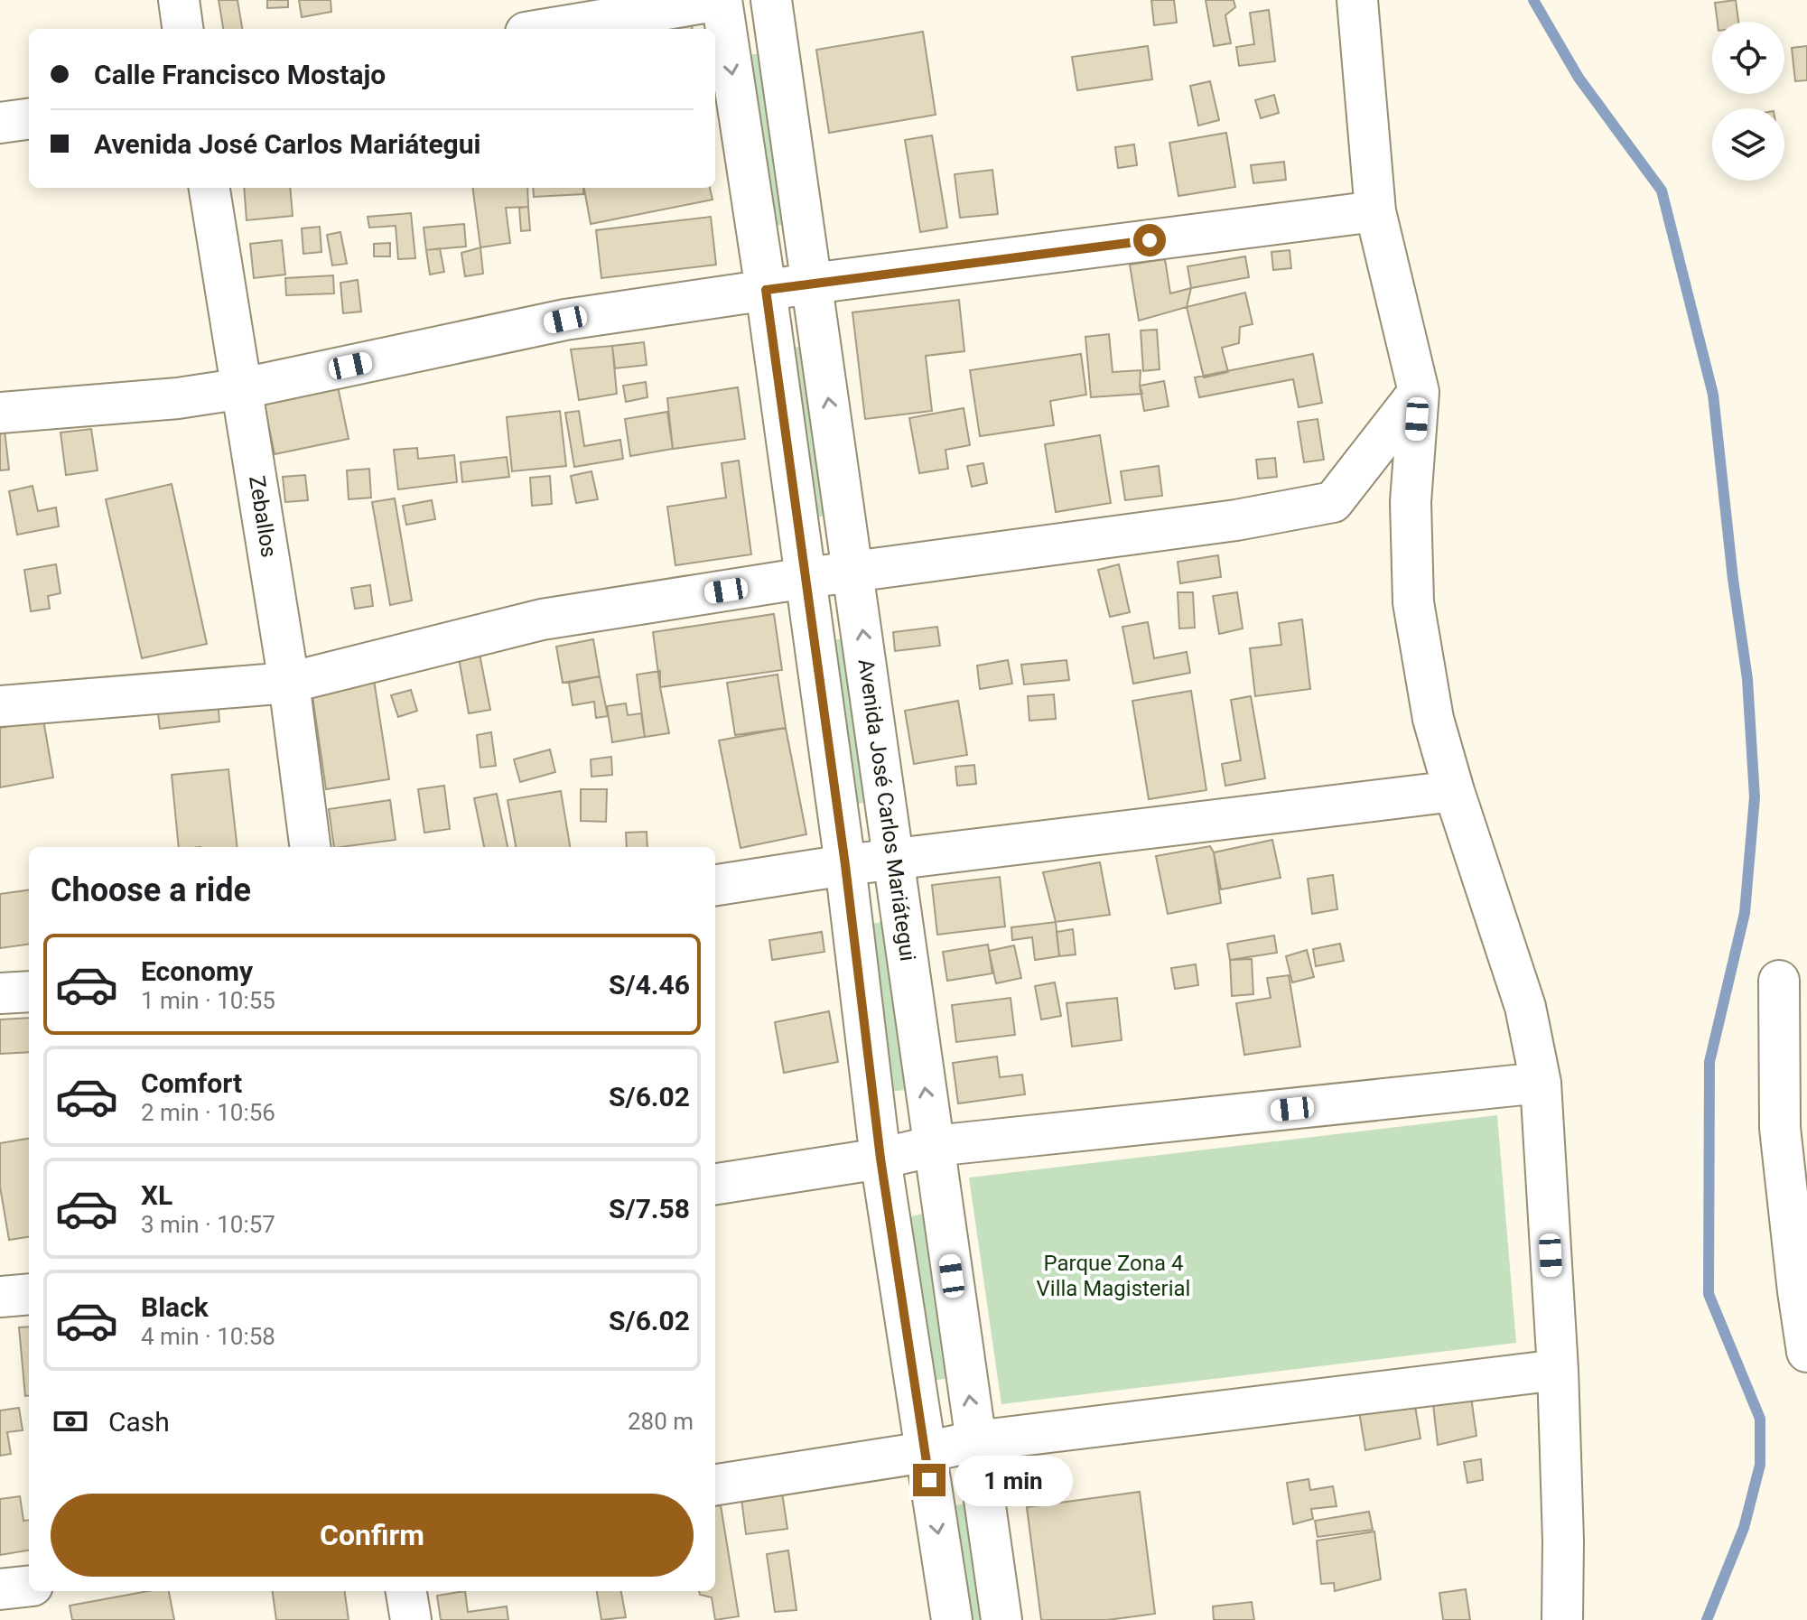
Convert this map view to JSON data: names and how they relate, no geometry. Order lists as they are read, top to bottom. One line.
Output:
{"streets":{"street":["Zeballos","Avenida José Carlos Mariátegui"]},"parks":["Parque Zona 4 Villa Magisterial"],"page":{"banner":["Calle Francisco Mostajo","Avenida José Carlos Mariátegui"],"heading":"Choose a ride","list":[{"name":"Economy","note":"1 min · 10:55","value":"S/4.46"},{"name":"Comfort","note":"2 min · 10:56","value":"S/6.02"},{"name":"XL","note":"3 min · 10:57","value":"S/7.58"},{"name":"Black","note":"4 min · 10:58","value":"S/6.02"}],"pay":["Cash","280 m"],"bubble":"1 min","buttons":"Confirm"}}
